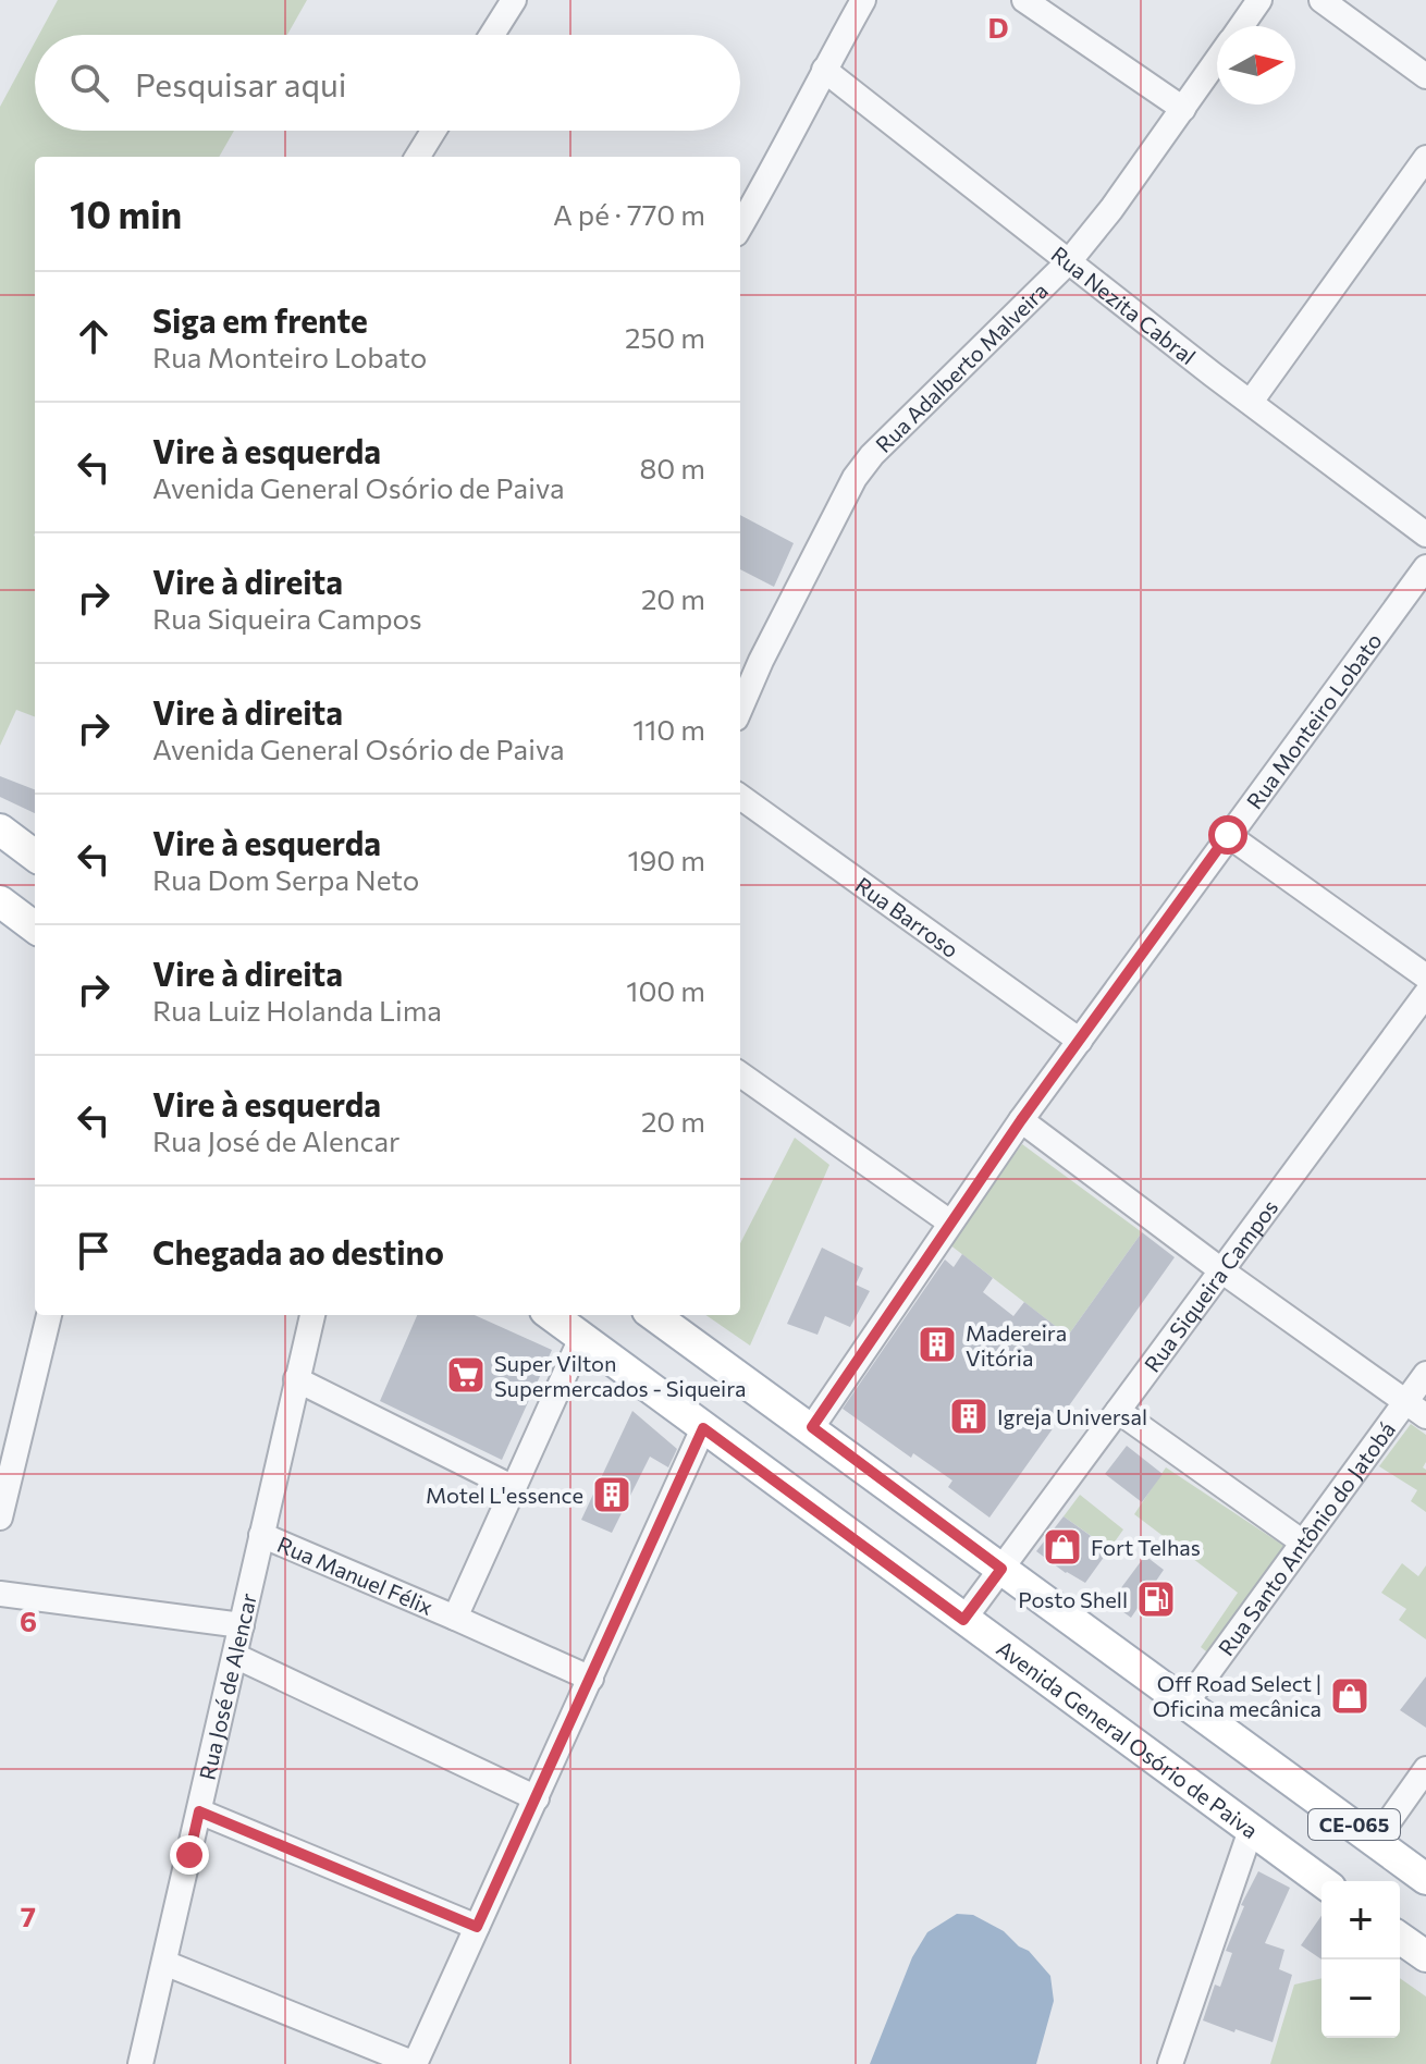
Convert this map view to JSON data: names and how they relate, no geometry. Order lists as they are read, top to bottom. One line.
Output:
{"streets":{"main road":["Avenida General Osório de Paiva","CE-065"],"street":["Rua Nezita Cabral","Rua Adalberto Malveira","Rua Monteiro Lobato","Rua Barroso","Rua Siqueira Campos","Rua Santo Antônio do Jatobá","Rua Manuel Félix","Rua José de Alencar"]},"crossings":[["Rua Nezita Cabral","Rua Adalberto Malveira"],["Rua Monteiro Lobato","Rua Barroso"],["Rua Monteiro Lobato","CE-065"],["Rua Siqueira Campos","Avenida General Osório de Paiva"],["Rua Siqueira Campos","CE-065"],["Rua Santo Antônio do Jatobá","CE-065"],["Rua Manuel Félix","Rua José de Alencar"],["Rua Manuel Félix","Avenida General Osório de Paiva"]],"places":{"building":["Madereira Vitória","Igreja Universal","Motel L'essence"],"supermarket":["Super Vilton Supermercados - Siqueira"],"shop":["Fort Telhas","Off Road Select | Oficina mecânica"],"fuel station":["Posto Shell"]},"north":"right","page":{"search":"Pesquisar aqui","heading":["10 min","A pé · 770 m"],"list":[["Siga em frente","Rua Monteiro Lobato","250 m"],["Vire à esquerda","Avenida General Osório de Paiva","80 m"],["Vire à direita","Rua Siqueira Campos","20 m"],["Vire à direita","Avenida General Osório de Paiva","110 m"],["Vire à esquerda","Rua Dom Serpa Neto","190 m"],["Vire à direita","Rua Luiz Holanda Lima","100 m"],["Vire à esquerda","Rua José de Alencar","20 m"],"Chegada ao destino"],"map_buttons":["+","−"]},"grid":{"columns":["D"],"rows":["6","7"]}}
